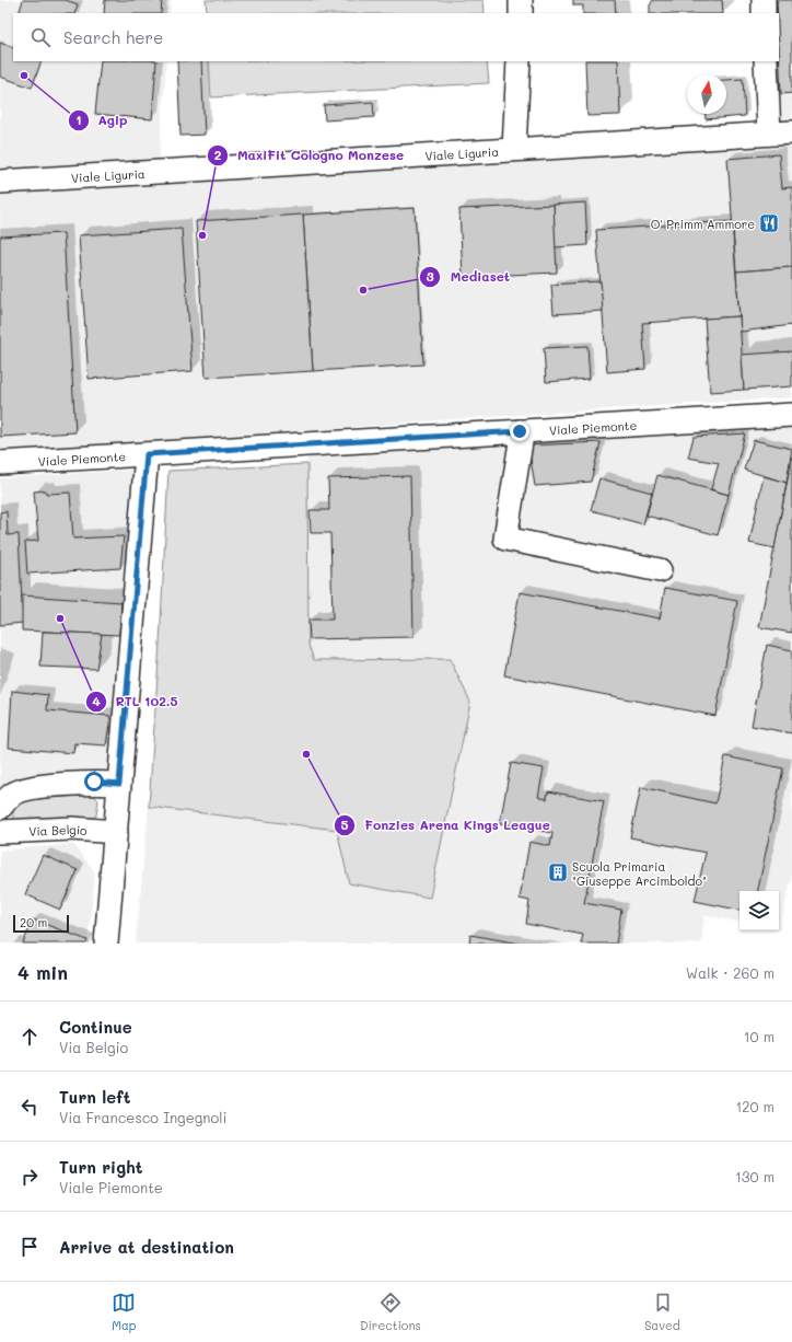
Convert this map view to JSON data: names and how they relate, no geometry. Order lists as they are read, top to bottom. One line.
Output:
{"streets":{"street":["Viale Liguria","Viale Piemonte","Via Belgio"]},"places":{"other":["Agip","MaxiFit Cologno Monzese","Mediaset","RTL 102.5","Fonzies Arena Kings League"],"restaurant":["O' Primm Ammore"],"building":["Scuola Primaria \"Giuseppe Arcimboldo\""]},"scale_bar":"20 m","north":"top","page":{"search":"Search here","scale":"20 m","heading":["4 min","Walk · 260 m"],"list":[["Continue","Via Belgio","10 m"],["Turn left","Via Francesco Ingegnoli","120 m"],["Turn right","Viale Piemonte","130 m"],"Arrive at destination"],"nav":["Map","Directions","Saved"]}}
